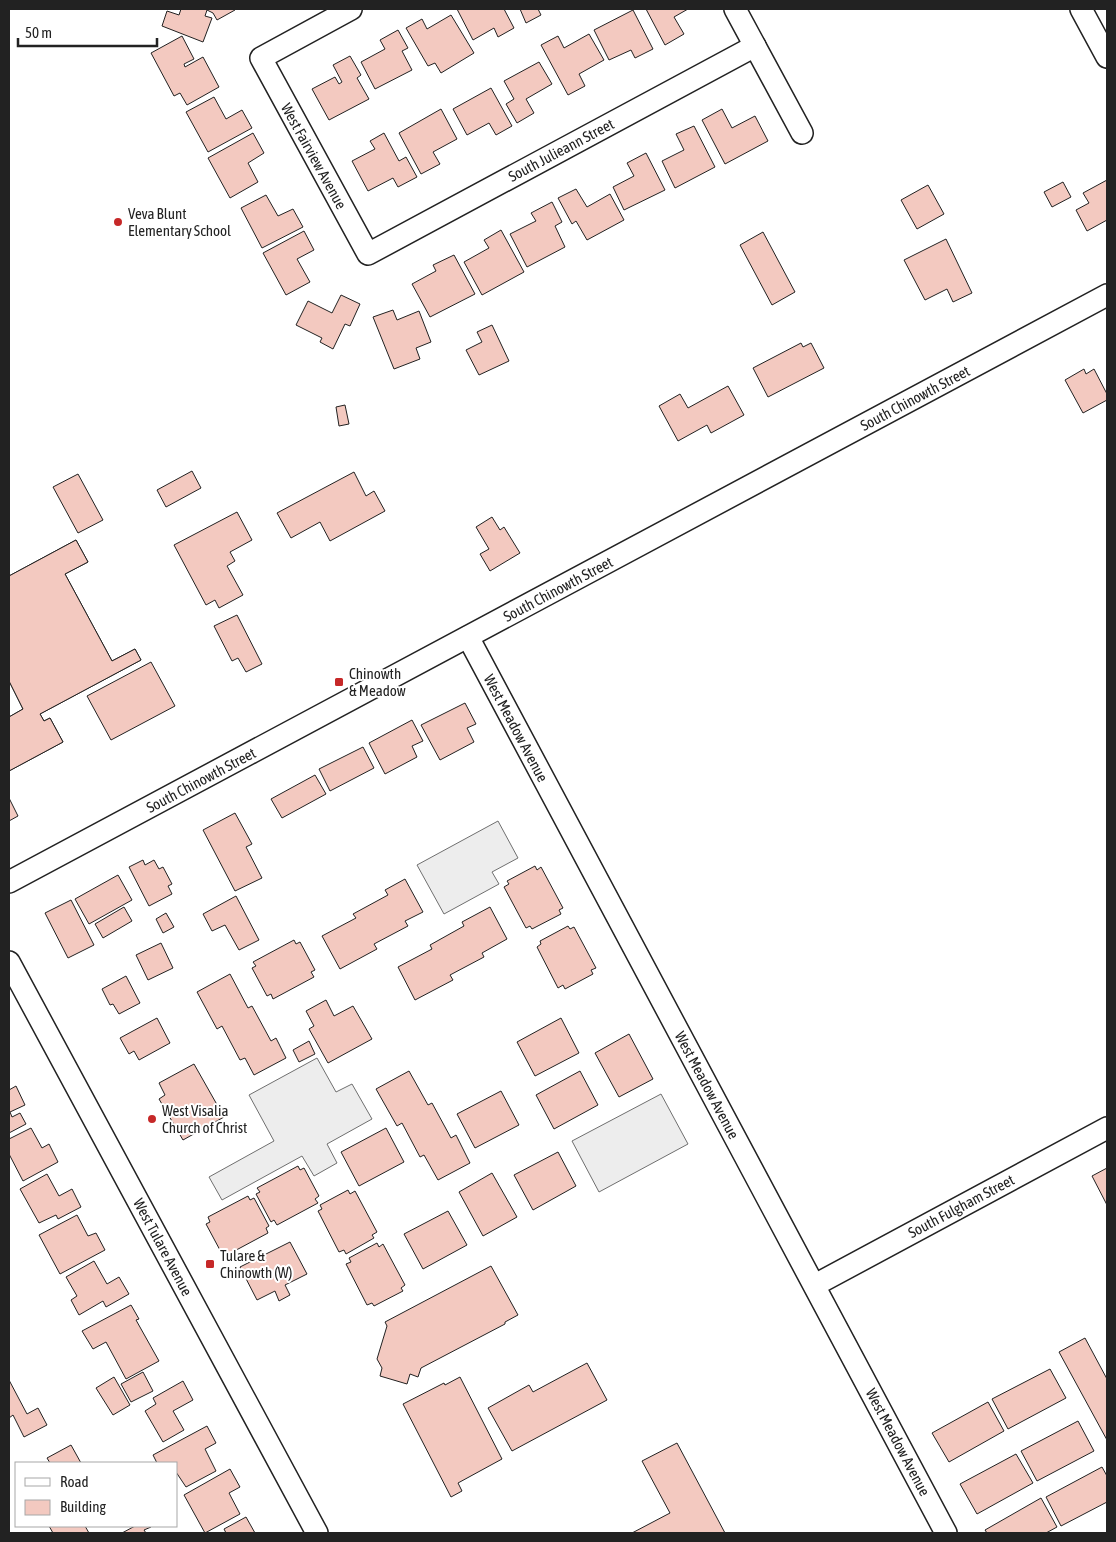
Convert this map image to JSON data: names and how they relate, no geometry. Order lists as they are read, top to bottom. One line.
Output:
{"streets":{"street":["South Julieann Street","West Fairview Avenue","South Chinowth Street","West Meadow Avenue","South Fulgham Street","West Tulare Avenue"]},"crossings":[["South Julieann Street","West Fairview Avenue"],["South Chinowth Street","West Meadow Avenue"],["West Meadow Avenue","South Fulgham Street"]],"places":{"other":["Veva Blunt Elementary School","West Visalia Church of Christ"],"transit":["Chinowth & Meadow","Tulare & Chinowth (W)"]},"legend":["Road","Building"],"scale_bar":"50 m"}
